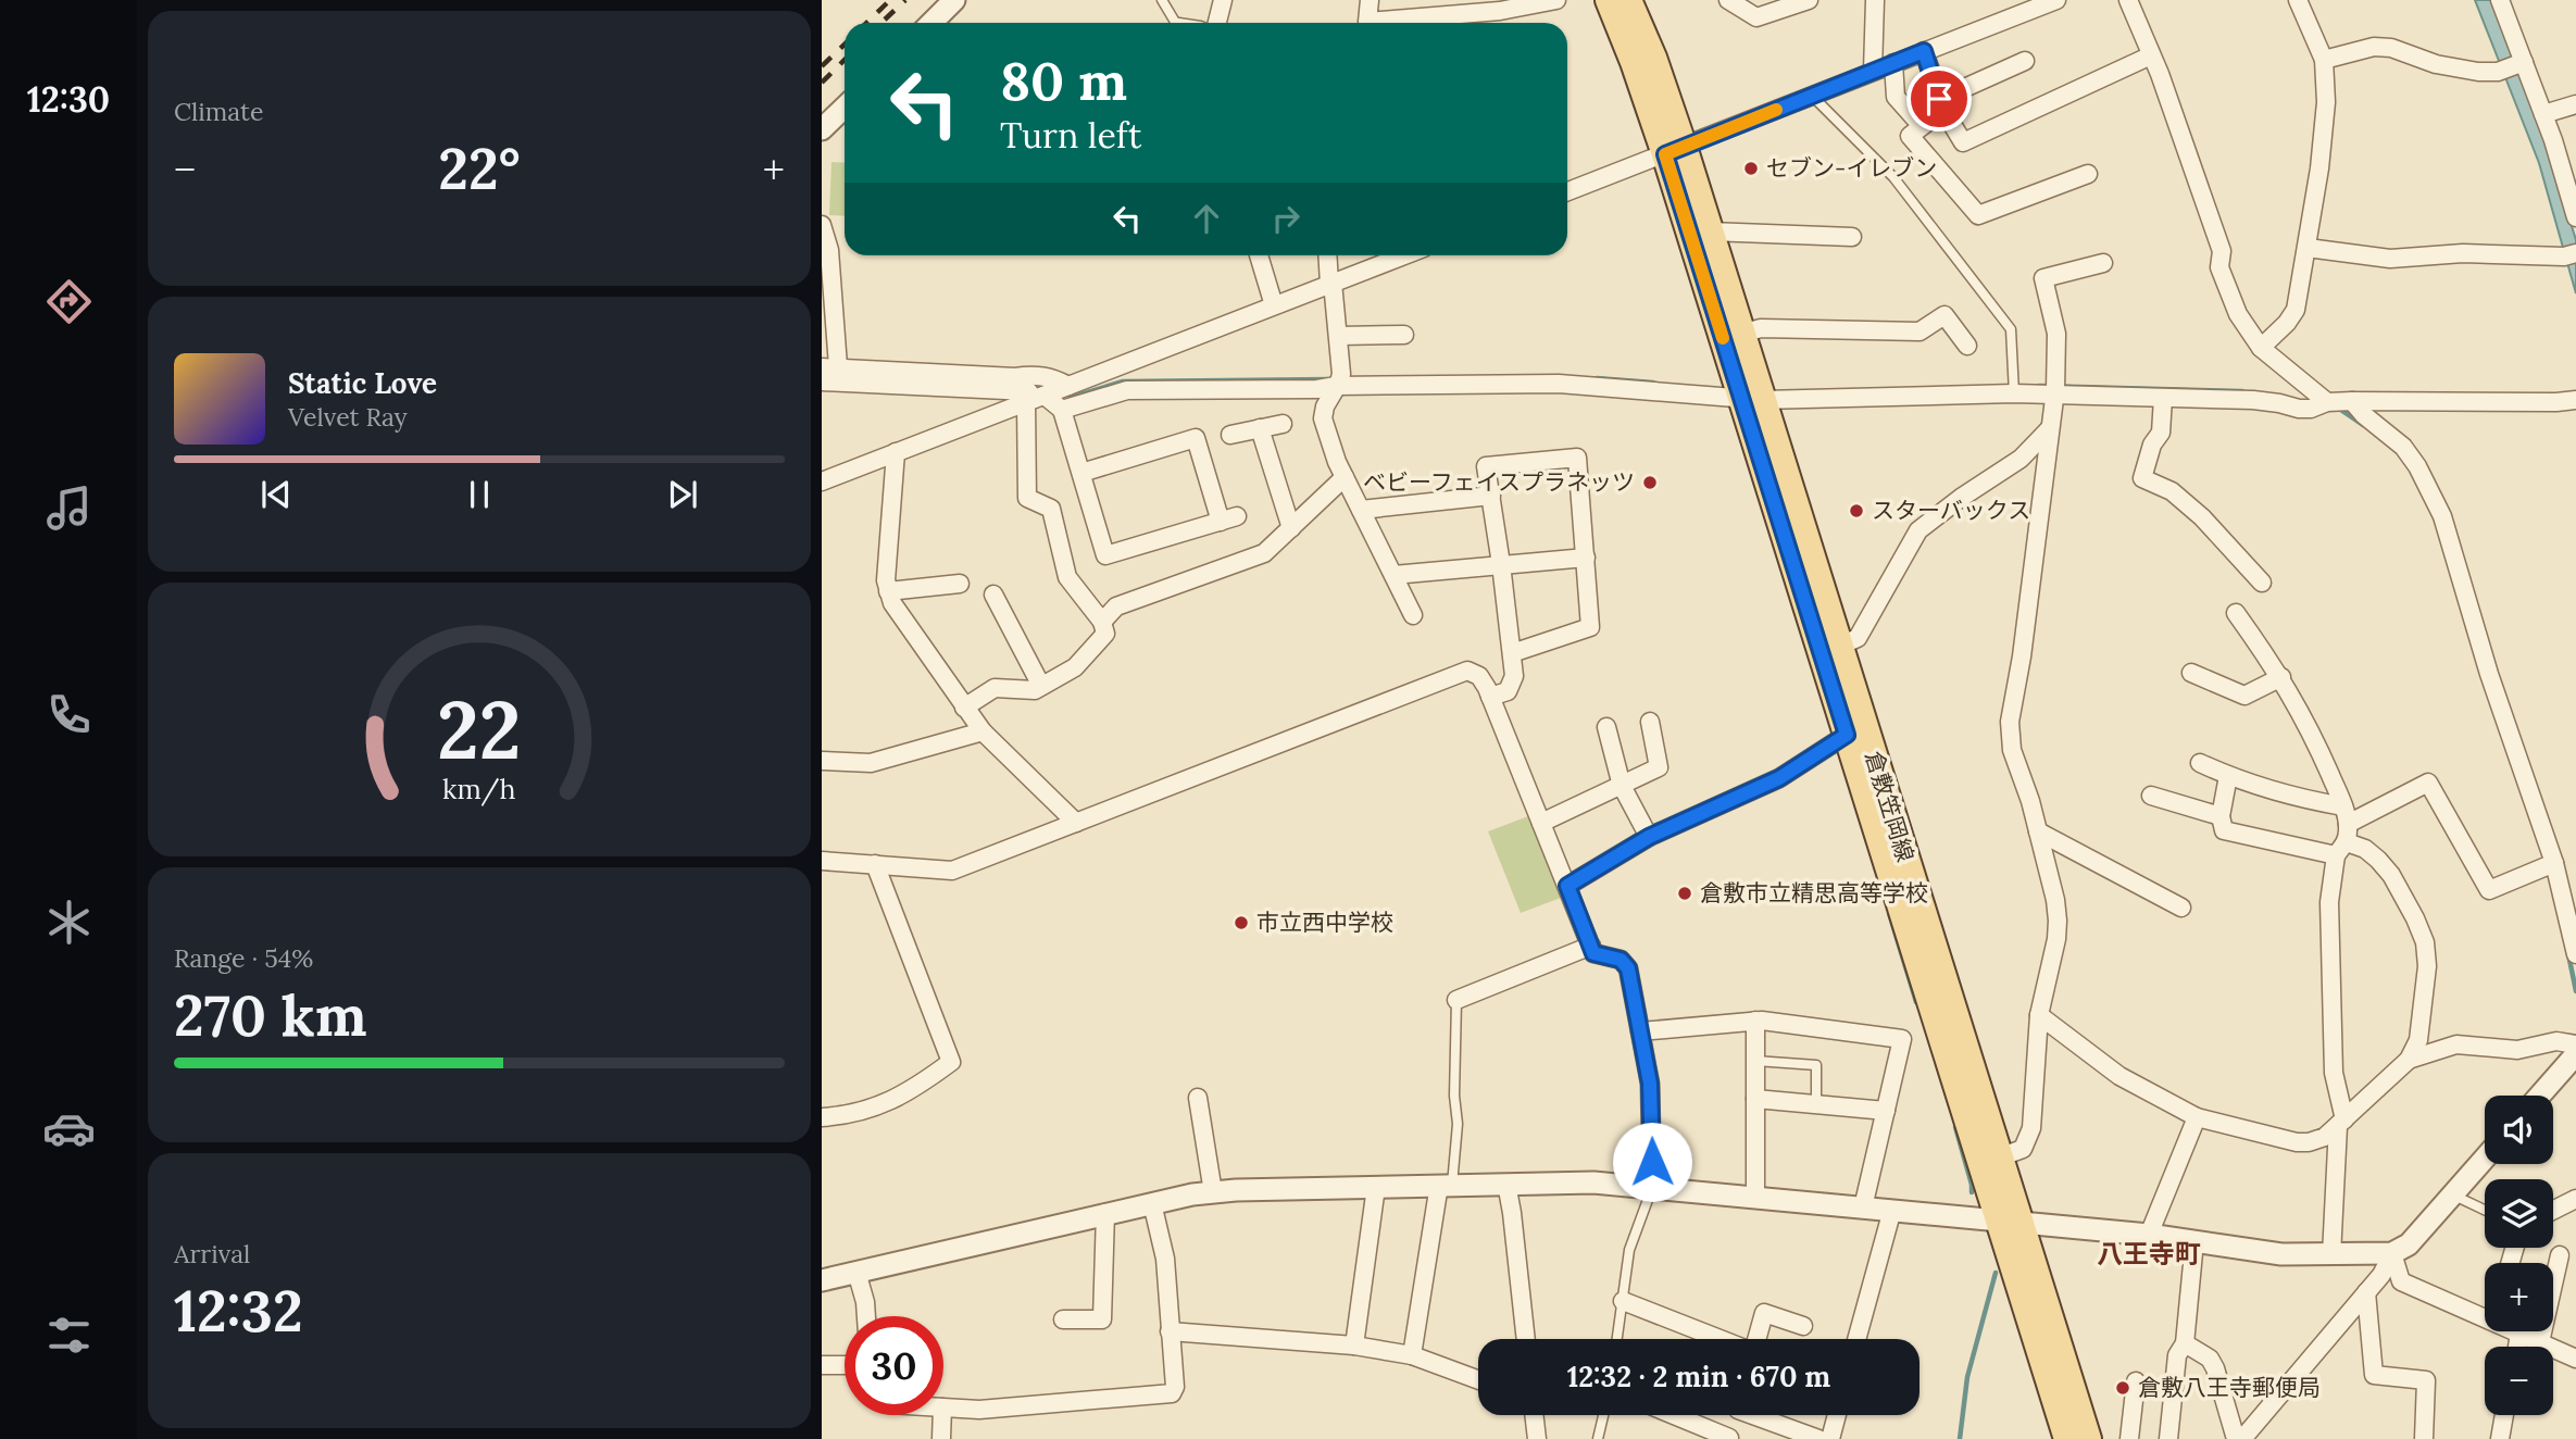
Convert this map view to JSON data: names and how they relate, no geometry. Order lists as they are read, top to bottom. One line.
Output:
{"streets":{"main road":["倉敷笠岡線"]},"districts":["八王寺町"],"places":["セブン-イレブン","ベビーフェイスプラネッツ","スターバックス","倉敷市立精思高等学校","市立西中学校","倉敷八王寺郵便局"],"page":{"tabs":"12:30","tile":["Climate",["Range · 54%","270 km"],["Arrival","12:32"]],"turn":["80 m","Turn left"],"heat":["−","22°","+"],"song":["Static Love","Velvet Ray"],"map_buttons":["+","−"],"limit":"30","trip":"12:32 · 2 min · 670 m","gauge":["22","km/h"]}}
